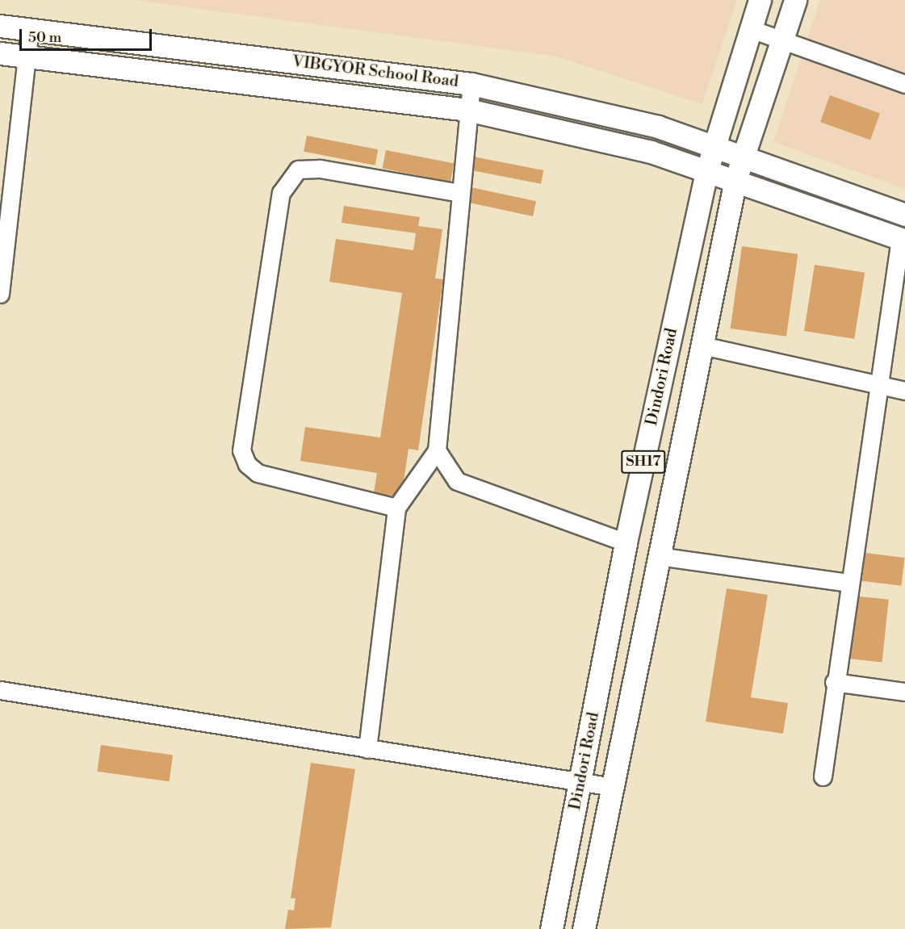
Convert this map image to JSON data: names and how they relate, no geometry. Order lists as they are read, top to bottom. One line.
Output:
{"streets":{"main road":["VIBGYOR School Road","Dindori Road","SH17"]},"crossings":[["VIBGYOR School Road","Dindori Road"]],"scale_bar":"50 m"}
